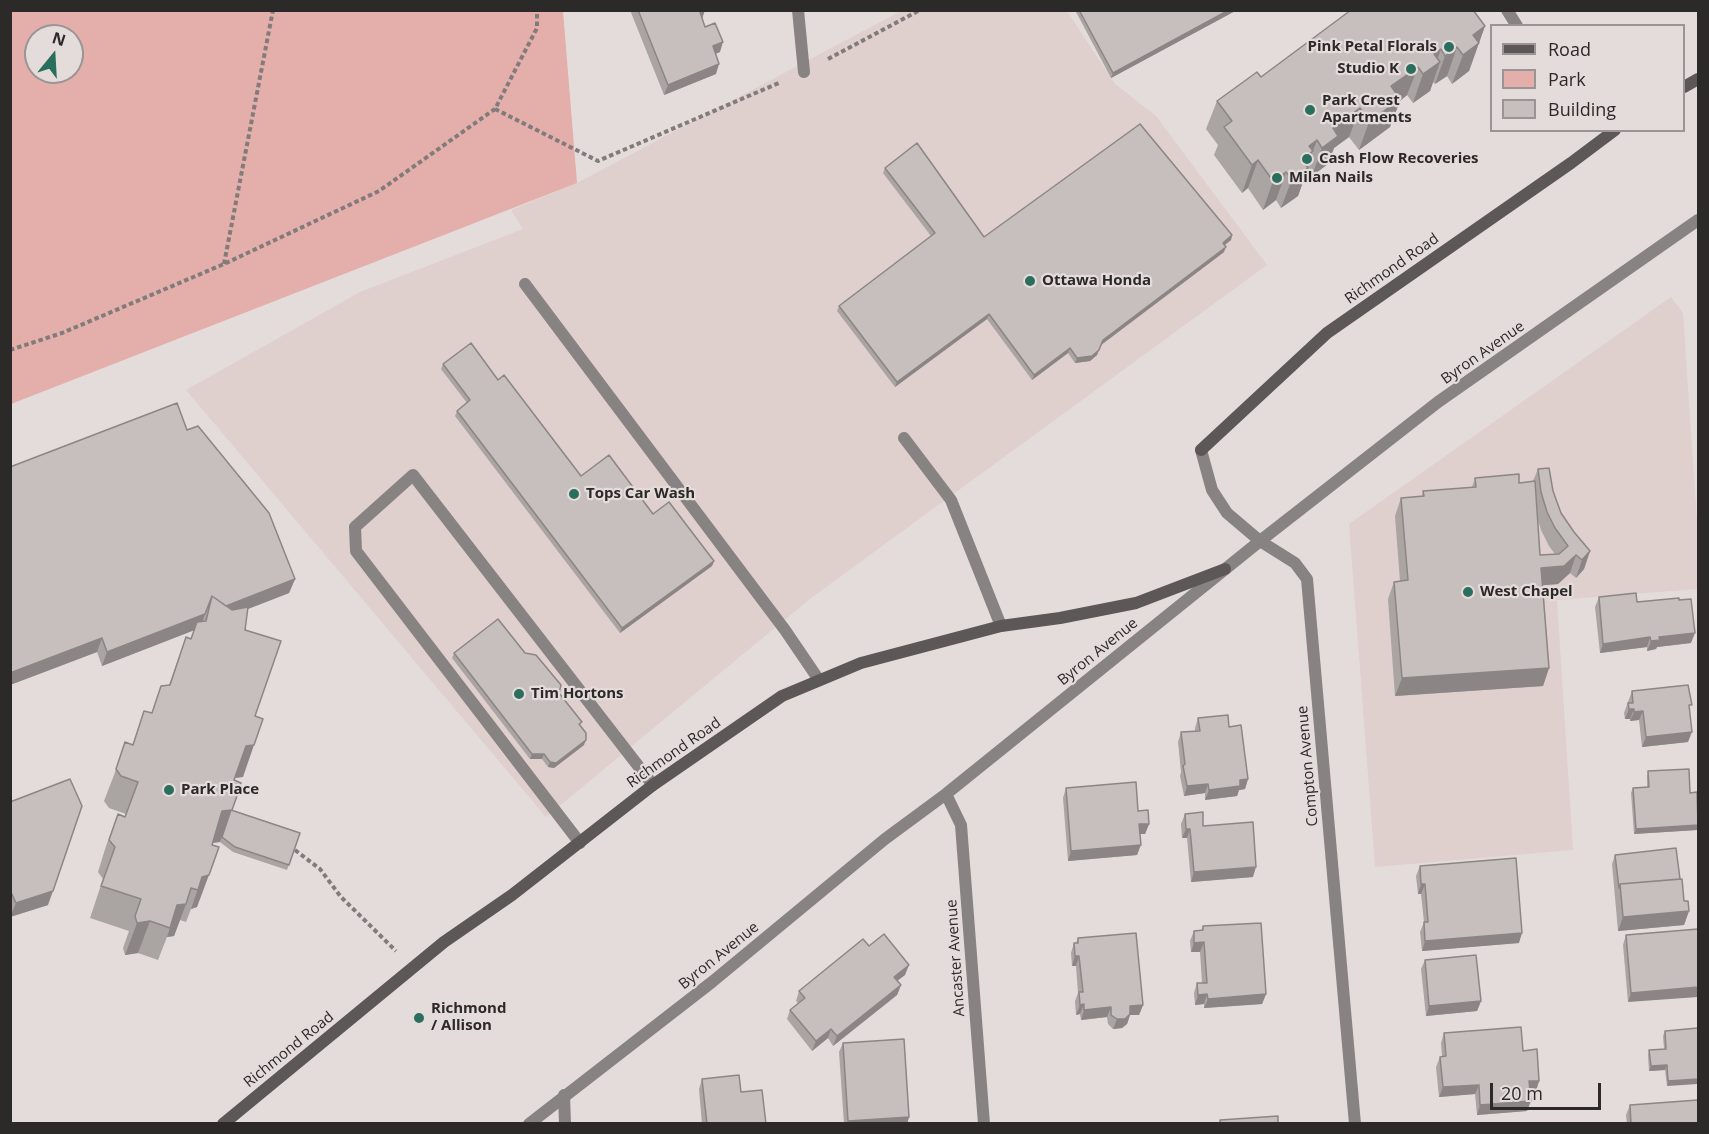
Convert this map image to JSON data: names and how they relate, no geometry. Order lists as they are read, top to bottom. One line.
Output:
{"streets":{"main road":["Richmond Road"],"street":["Byron Avenue","Compton Avenue","Ancaster Avenue"]},"crossings":[["Richmond Road","Byron Avenue"],["Richmond Road","Compton Avenue"],["Byron Avenue","Compton Avenue"],["Byron Avenue","Ancaster Avenue"]],"places":["Pink Petal Florals","Studio K","Park Crest Apartments","Cash Flow Recoveries","Milan Nails","Ottawa Honda","Tops Car Wash","West Chapel","Tim Hortons","Park Place","Richmond / Allison"],"legend":["Road","Park","Building"],"scale_bar":"20 m","north":"top"}
